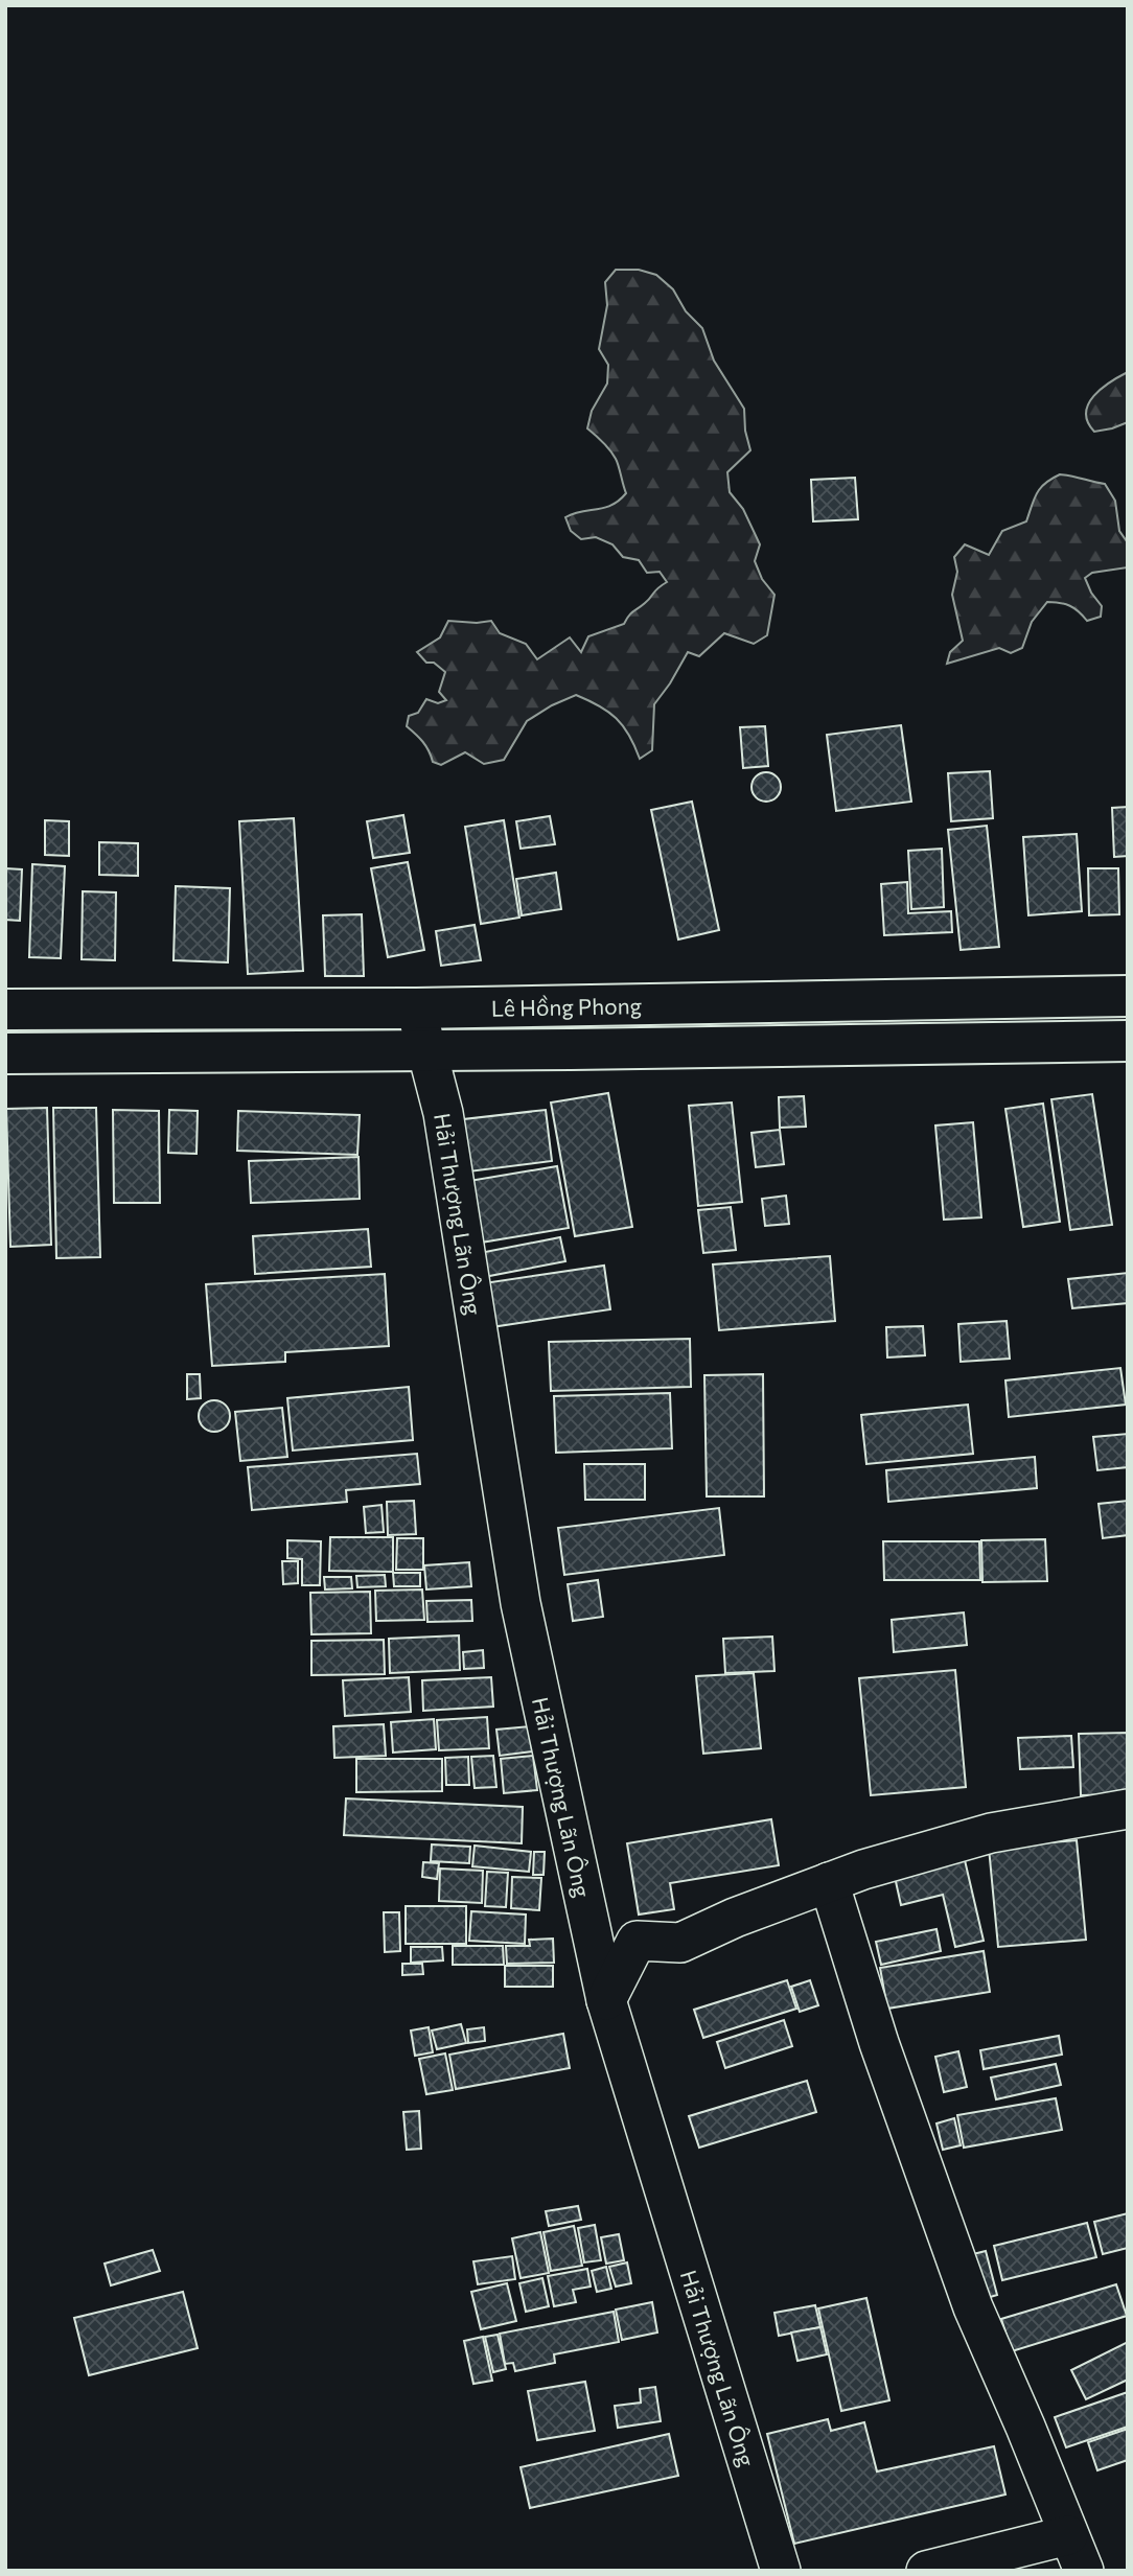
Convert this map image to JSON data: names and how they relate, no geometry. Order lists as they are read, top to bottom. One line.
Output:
{"streets":{"street":["Lê Hồng Phong","Hải Thượng Lãn Ông"]},"crossings":[["Lê Hồng Phong","Hải Thượng Lãn Ông"]]}
